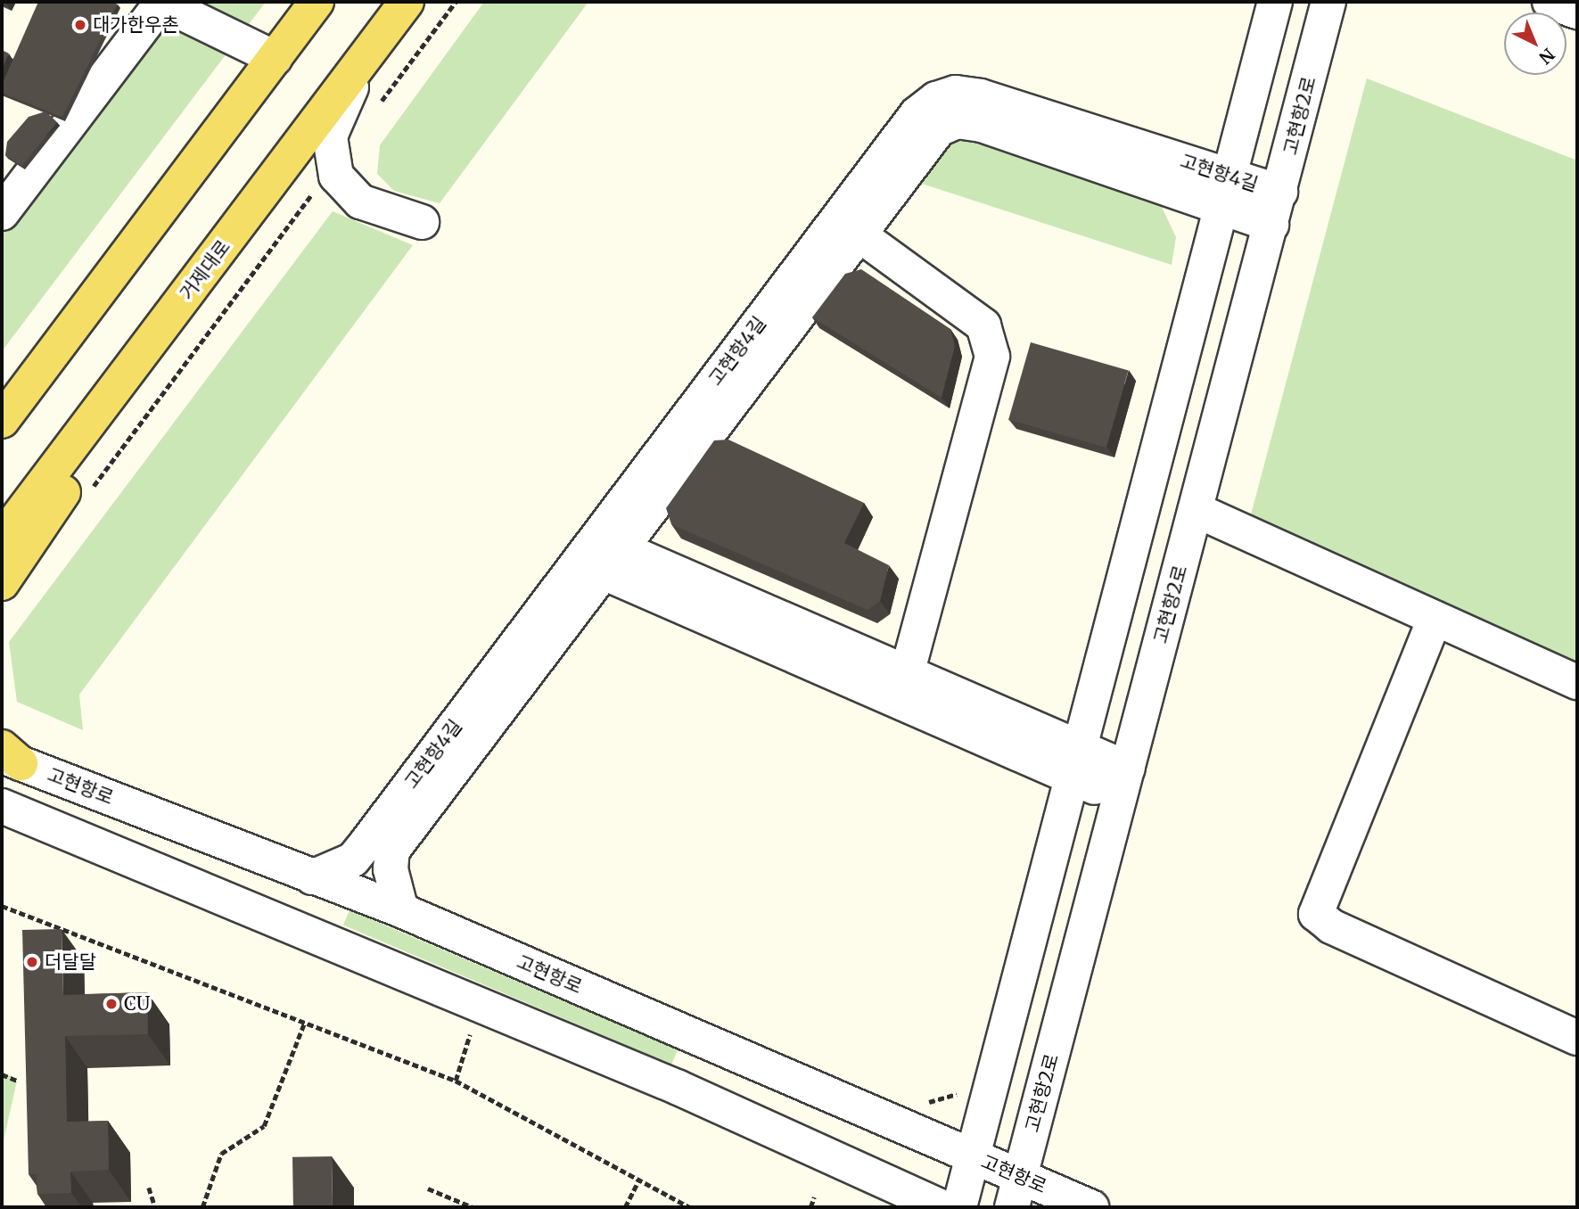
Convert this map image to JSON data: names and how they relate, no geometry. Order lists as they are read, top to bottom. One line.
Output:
{"streets":{"main road":["거제대로"],"street":["고현항2로","고현항4길","고현항로"]},"crossings":[["고현항2로","고현항4길"],["고현항2로","고현항로"],["고현항4길","고현항로"]],"places":["대가한우촌","더달달","CU"],"north":"bottom right"}
